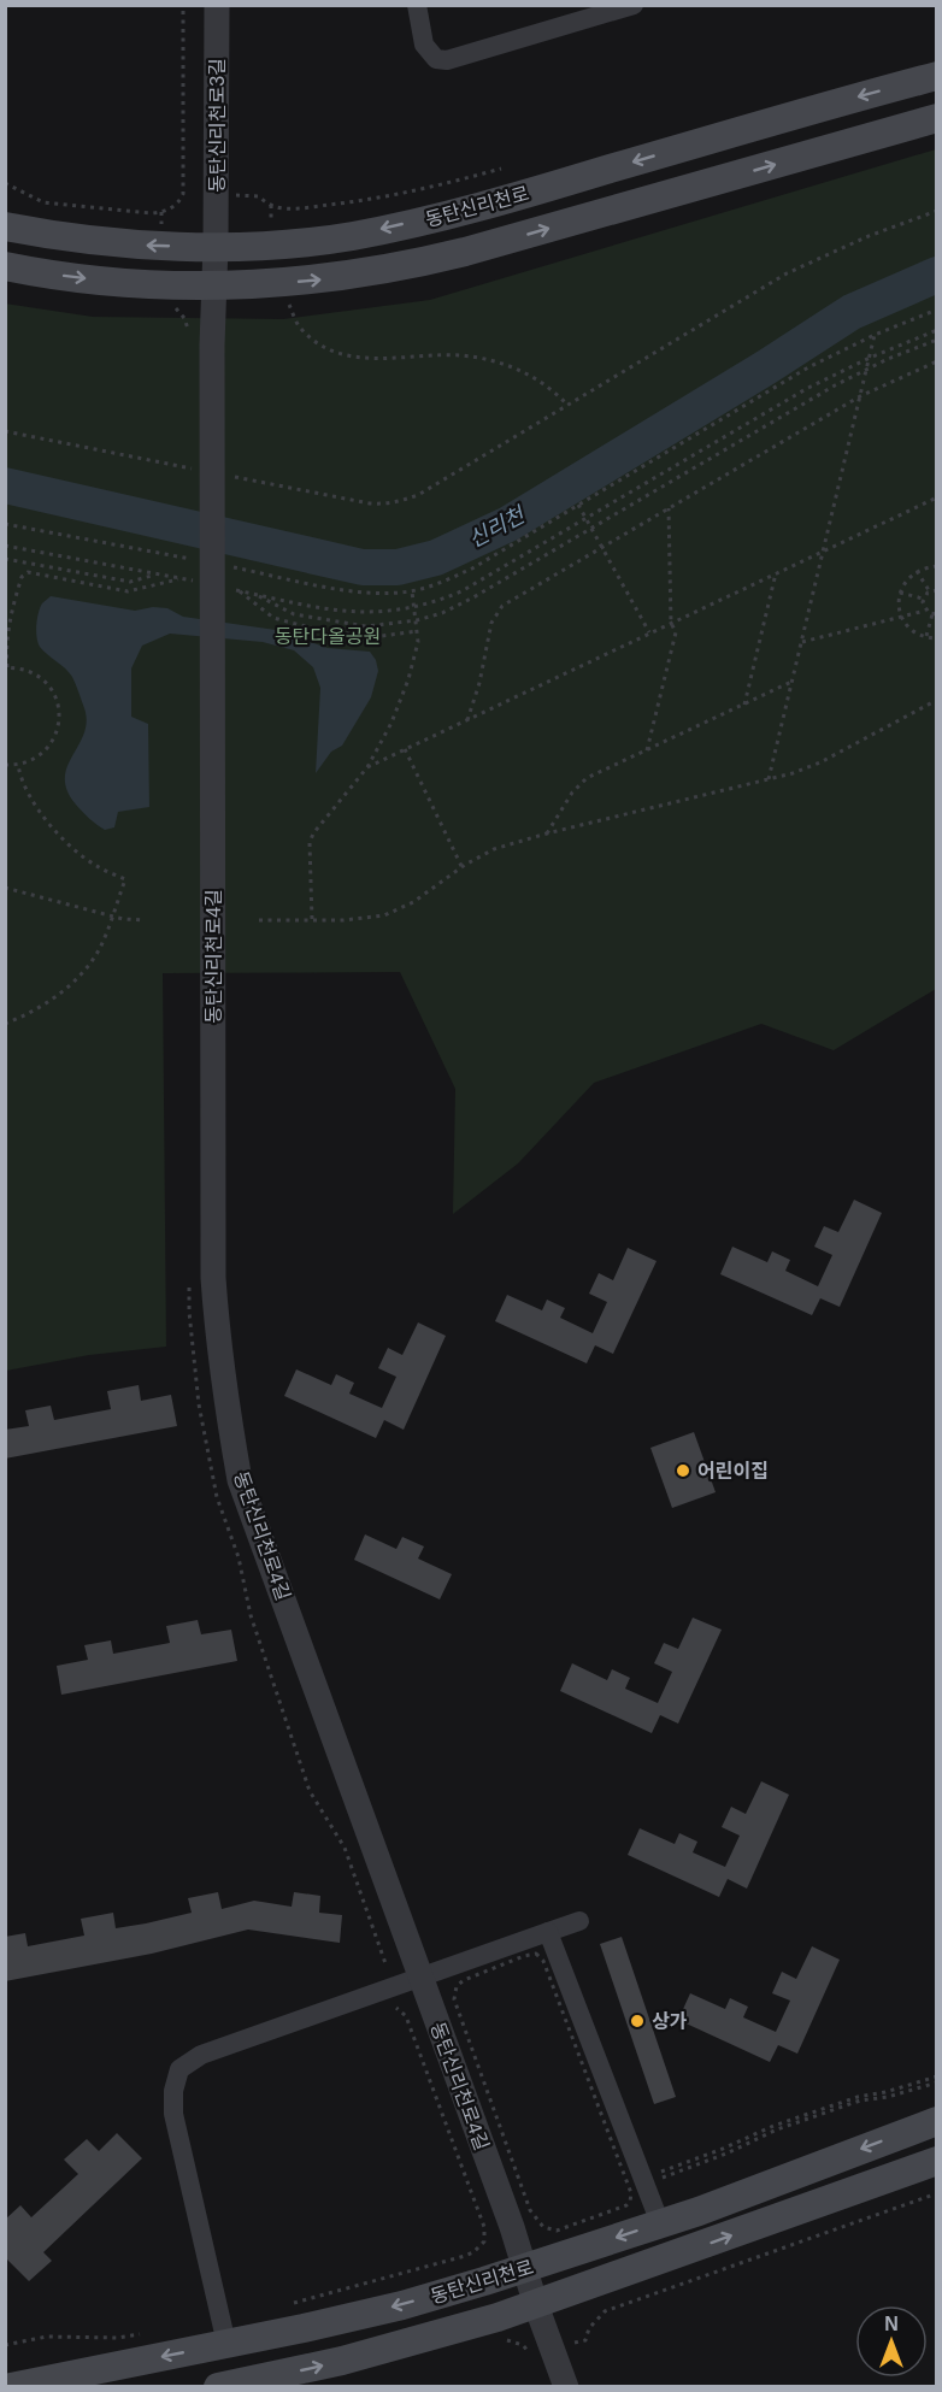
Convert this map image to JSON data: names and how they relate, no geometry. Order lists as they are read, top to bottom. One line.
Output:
{"streets":{"main road":["동탄신리천로"],"street":["동탄신리천로3길","동탄신리천로4길"]},"crossings":[["동탄신리천로3길","동탄신리천로"],["동탄신리천로3길","동탄신리천로4길"],["동탄신리천로","동탄신리천로4길"]],"water":["신리천"],"parks":["동탄다올공원"],"places":["어린이집","상가"],"north":"top"}
